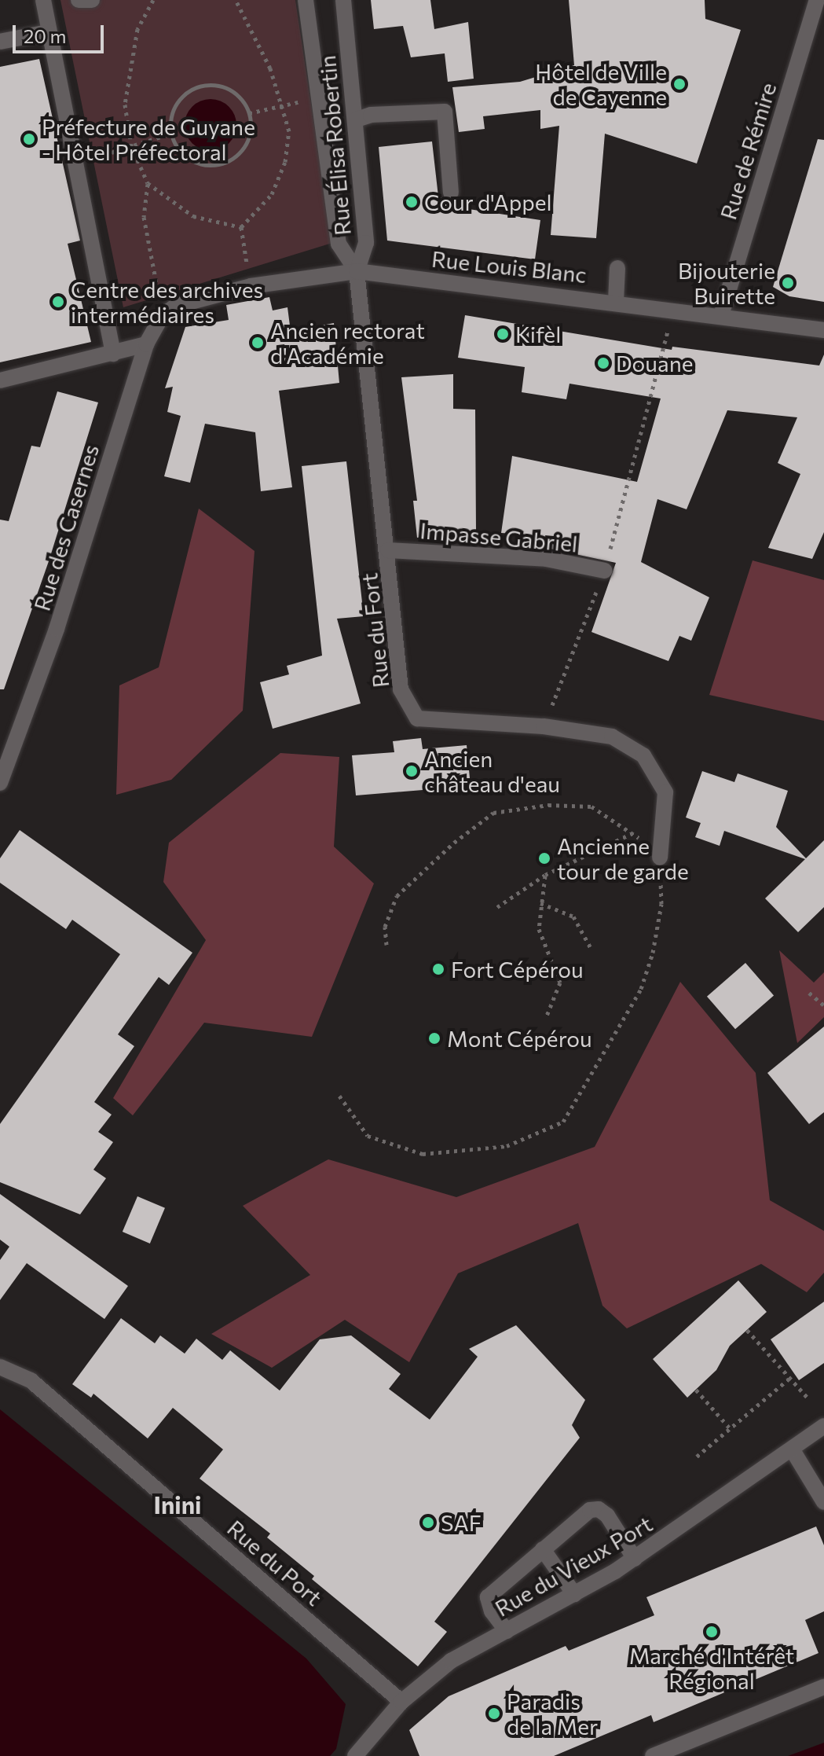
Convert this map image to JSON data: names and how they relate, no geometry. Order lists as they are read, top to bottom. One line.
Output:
{"streets":{"street":["Rue Élisa Robertin","Rue de Rémire","Rue Louis Blanc","Rue des Casernes","Impasse Gabriel","Rue du Fort","Rue du Port","Rue du Vieux Port"]},"crossings":[["Rue Élisa Robertin","Rue Louis Blanc"],["Rue Élisa Robertin","Rue du Fort"],["Rue de Rémire","Rue Louis Blanc"],["Rue Louis Blanc","Rue des Casernes"],["Rue Louis Blanc","Rue du Fort"],["Impasse Gabriel","Rue du Fort"],["Rue du Port","Rue du Vieux Port"]],"districts":["Inini"],"places":["Hôtel de Ville de Cayenne","Préfecture de Guyane - Hôtel Préfectoral","Cour d'Appel","Bijouterie Buirette","Centre des archives intermédiaires","Kifèl","Ancien rectorat d'Académie","Douane","Ancien château d'eau","Ancienne tour de garde","Fort Cépérou","Mont Cépérou","SAF","Marché d'Intérêt Régional","Paradis de la Mer"],"scale_bar":"20 m"}
